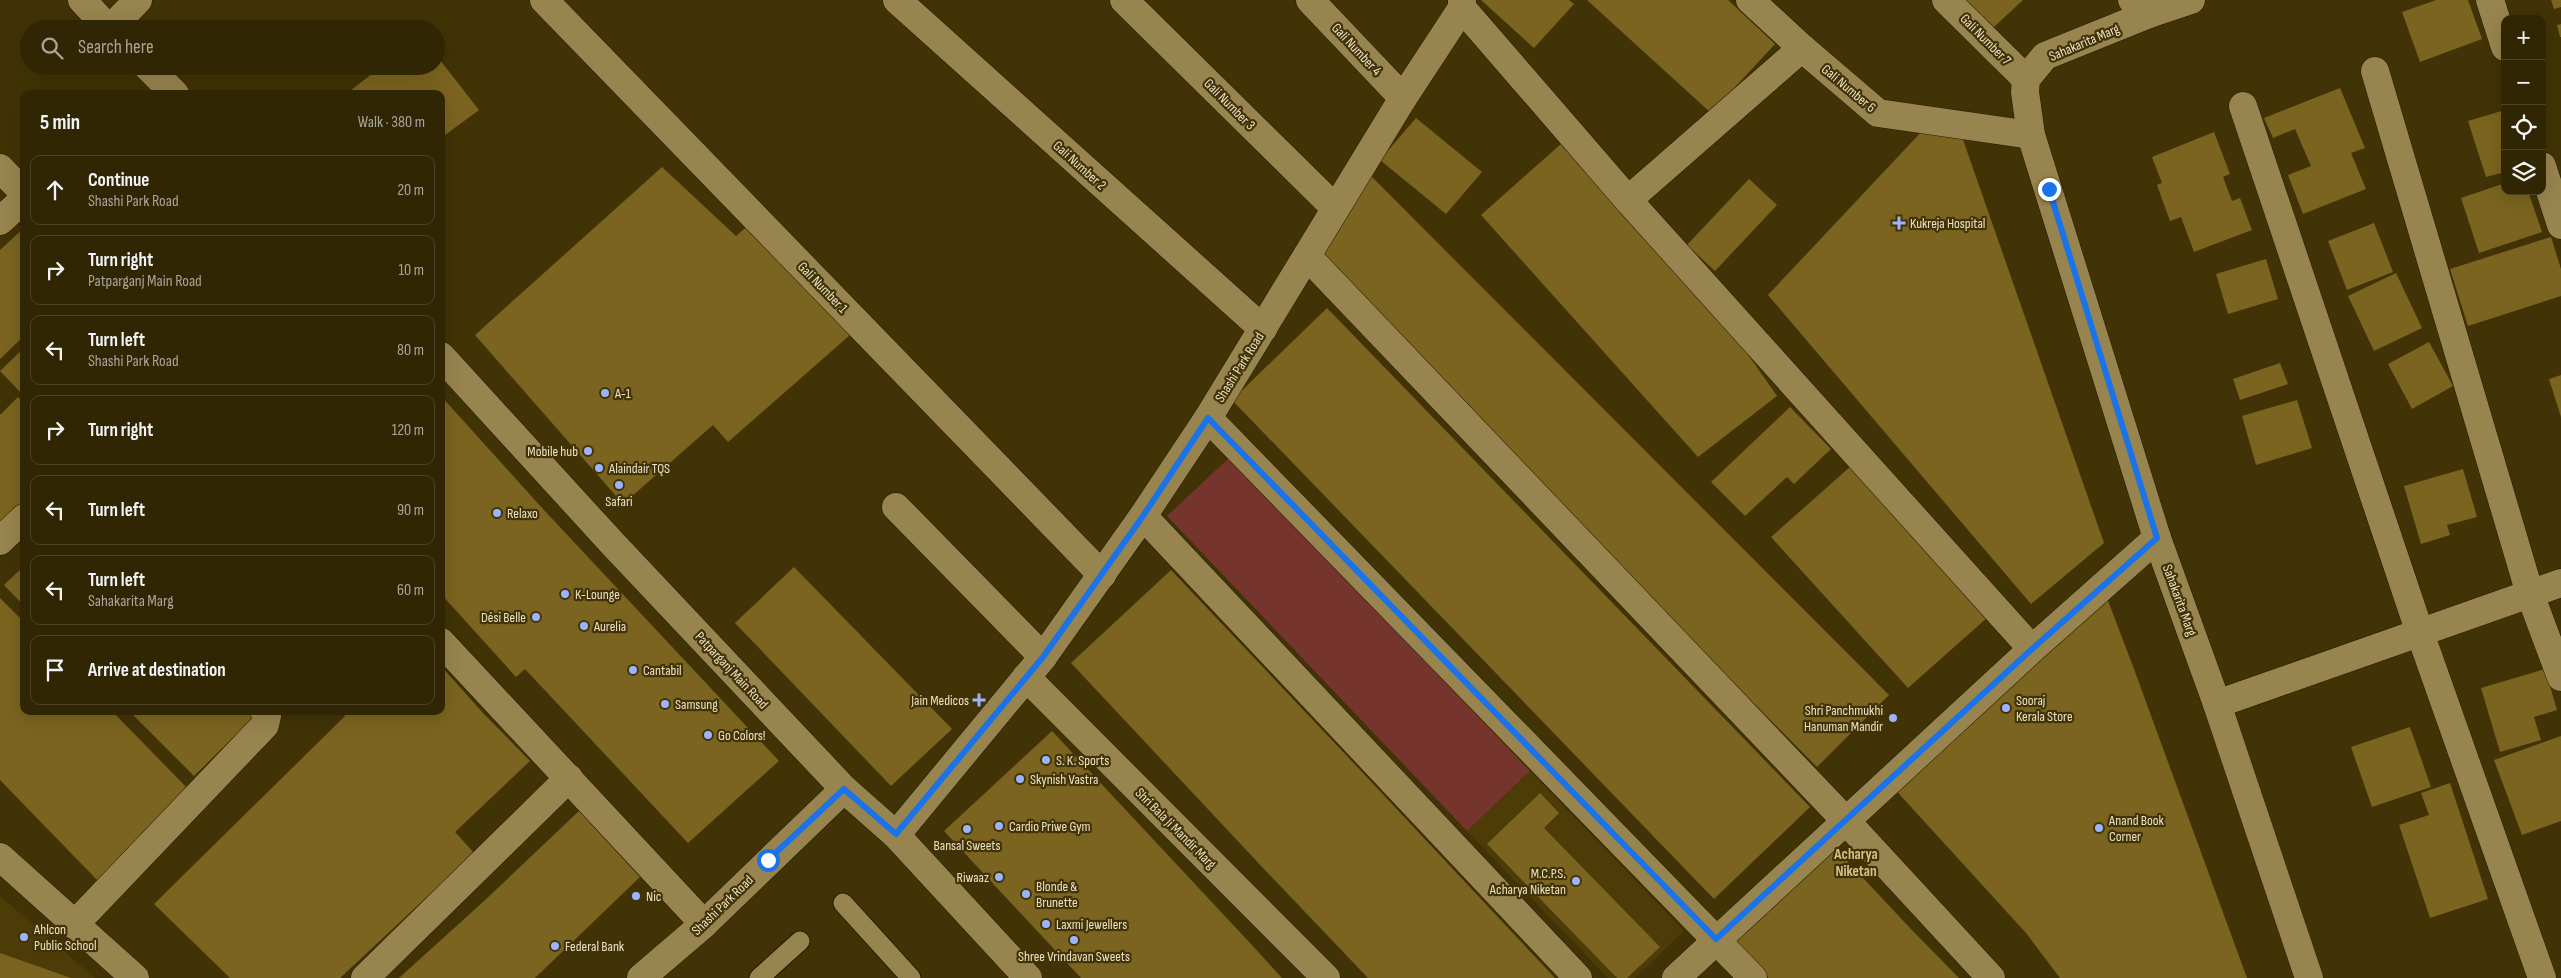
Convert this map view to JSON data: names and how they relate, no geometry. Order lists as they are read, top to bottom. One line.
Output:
{"streets":{"street":["Gali Number 7","Sahakarita Marg","Gali Number 4","Gali Number 6","Gali Number 3","Gali Number 2","Gali Number 1","Shashi Park Road","Patparganj Main Road","Shri Bala Ji Mandir Marg"]},"crossings":[["Gali Number 7","Sahakarita Marg"],["Sahakarita Marg","Gali Number 6"],["Gali Number 4","Shashi Park Road"],["Gali Number 3","Shashi Park Road"],["Gali Number 2","Shashi Park Road"],["Gali Number 1","Shashi Park Road"],["Shashi Park Road","Patparganj Main Road"],["Shashi Park Road","Shri Bala Ji Mandir Marg"]],"districts":["Acharya Niketan"],"places":{"health":["Kukreja Hospital","Jain Medicos"],"other":["A-1","Mobile hub","Alaindair TQS","Safari","Relaxo","K-Lounge","Dési Belle","Aurelia","Cantabil","Samsung","Sooraj Kerala Store","Shri Panchmukhi Hanuman Mandir","Go Colors!","S. K. Sports","Skynish Vastra","Cardio Priwe Gym","Anand Book Corner","Bansal Sweets","Riwaaz","M.C.P.S. Acharya Niketan","Blonde & Brunette","Nic","Laxmi Jewellers","Ahlcon Public School","Shree Vrindavan Sweets","Federal Bank"]},"page":{"map_buttons":["+","−"],"search":"Search here","heading":["5 min","Walk · 380 m"],"list":[["Continue","Shashi Park Road","20 m"],["Turn right","Patparganj Main Road","10 m"],["Turn left","Shashi Park Road","80 m"],["Turn right","120 m"],["Turn left","90 m"],["Turn left","Sahakarita Marg","60 m"],"Arrive at destination"]}}
